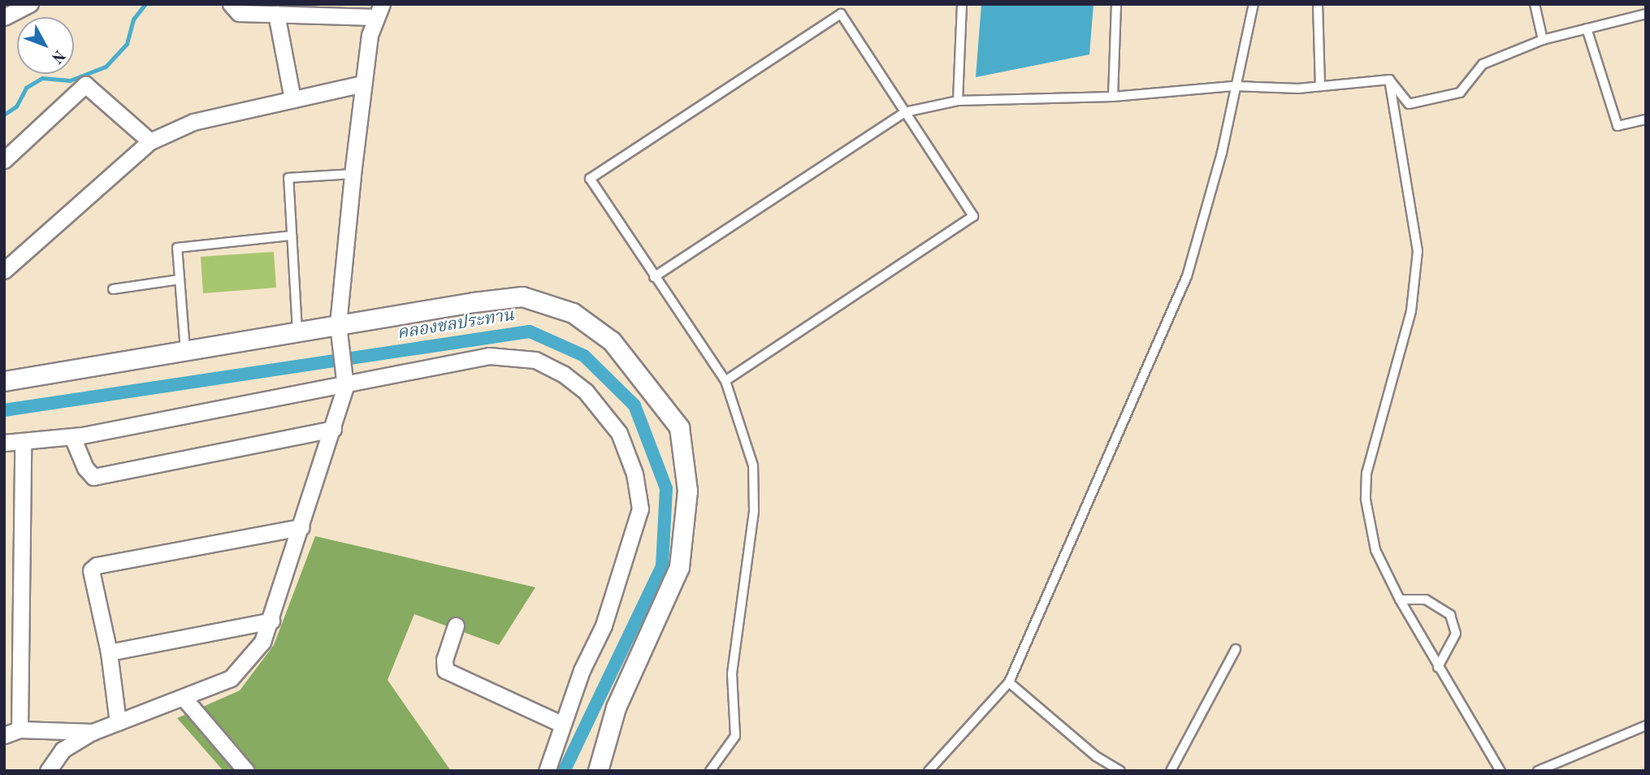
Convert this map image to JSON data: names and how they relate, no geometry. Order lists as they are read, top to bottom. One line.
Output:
{"water":["คลองชลประทาน"],"north":"bottom right"}
